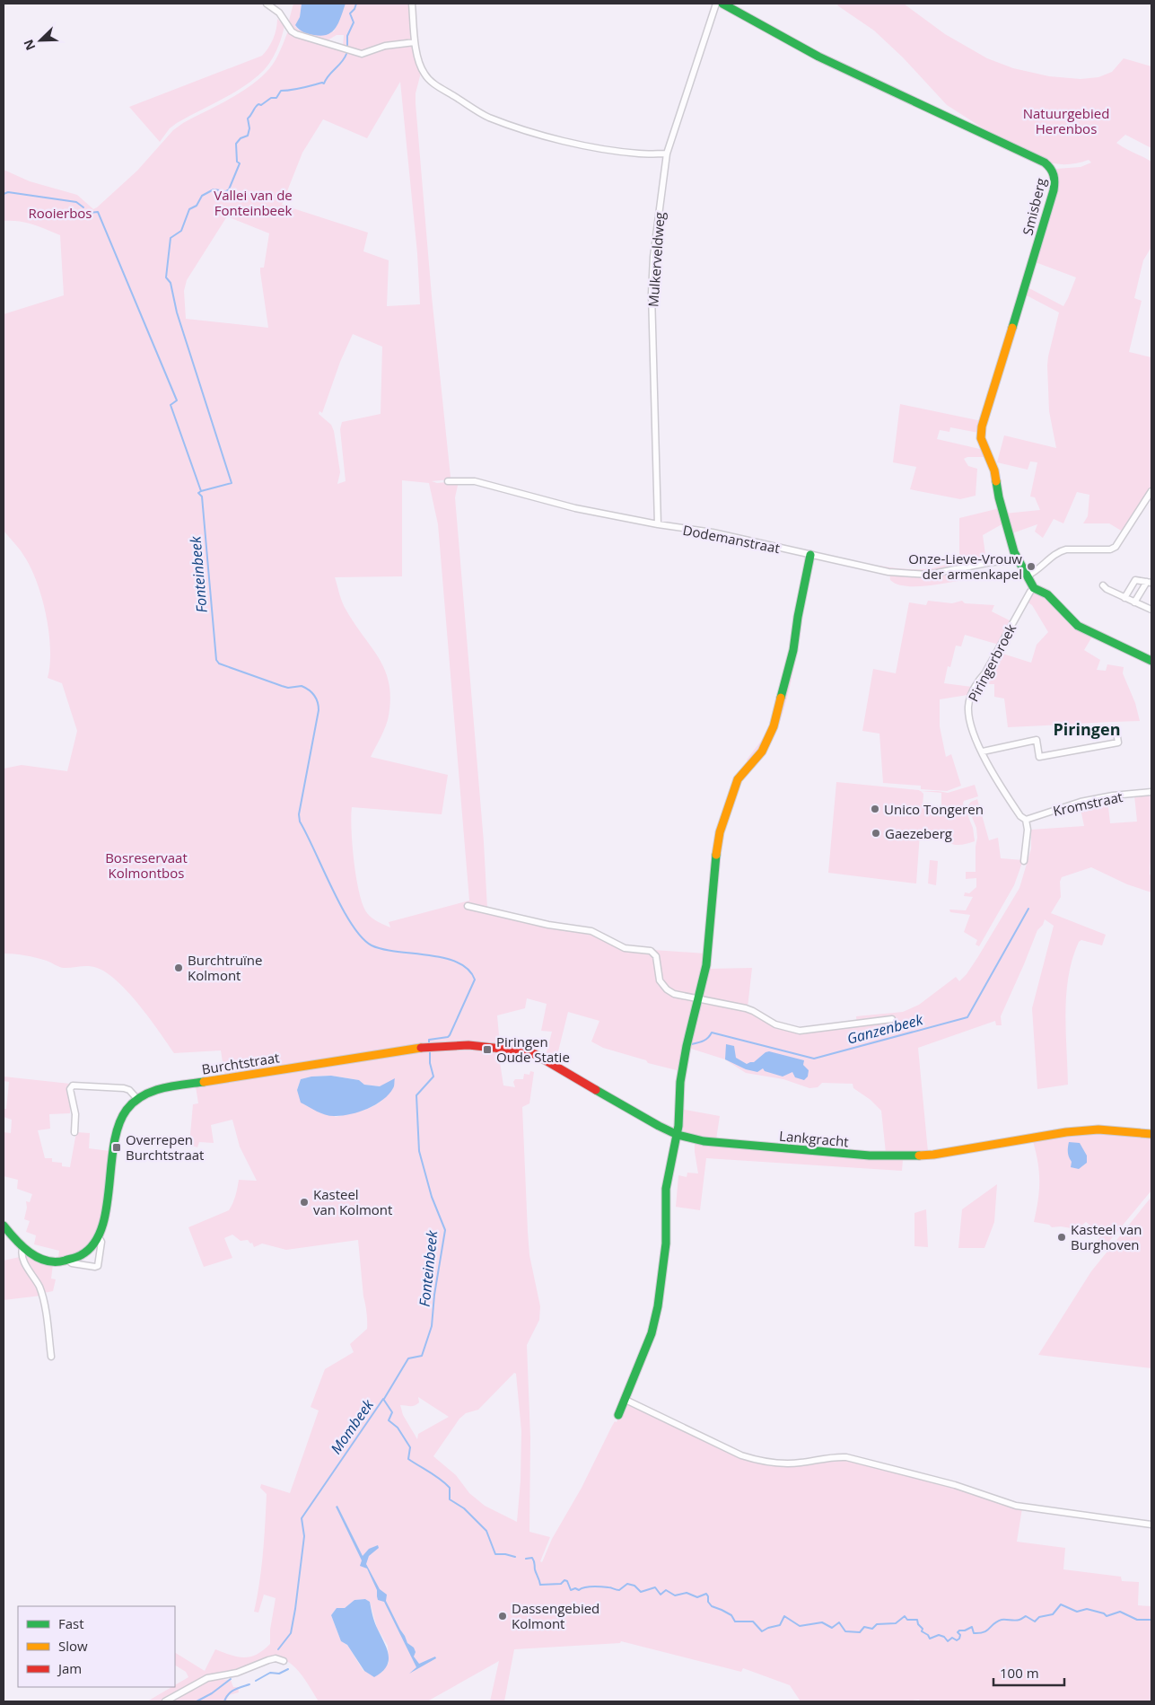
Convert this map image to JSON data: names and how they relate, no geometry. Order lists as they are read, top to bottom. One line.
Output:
{"streets":{"street":["Smisberg","Mulkerveldweg","Dodemanstraat","Piringerbroek","Kromstraat","Burchtstraat","Lankgracht"]},"crossings":[["Smisberg","Dodemanstraat"],["Smisberg","Piringerbroek"],["Mulkerveldweg","Dodemanstraat"],["Piringerbroek","Kromstraat"],["Burchtstraat","Lankgracht"]],"districts":["Piringen"],"water":["Fonteinbeek","Ganzenbeek","Mombeek"],"parks":["Natuurgebied Herenbos","Vallei van de Fonteinbeek","Rooierbos","Bosreservaat Kolmontbos"],"places":{"other":["Onze-Lieve-Vrouw der armenkapel","Unico Tongeren","Gaezeberg","Burchtruïne Kolmont","Kasteel van Kolmont","Kasteel van Burghoven","Dassengebied Kolmont"],"transit":["Piringen Oude Statie","Overrepen Burchtstraat"]},"legend":["Fast","Slow","Jam"],"scale_bar":"100 m","north":"bottom left"}
